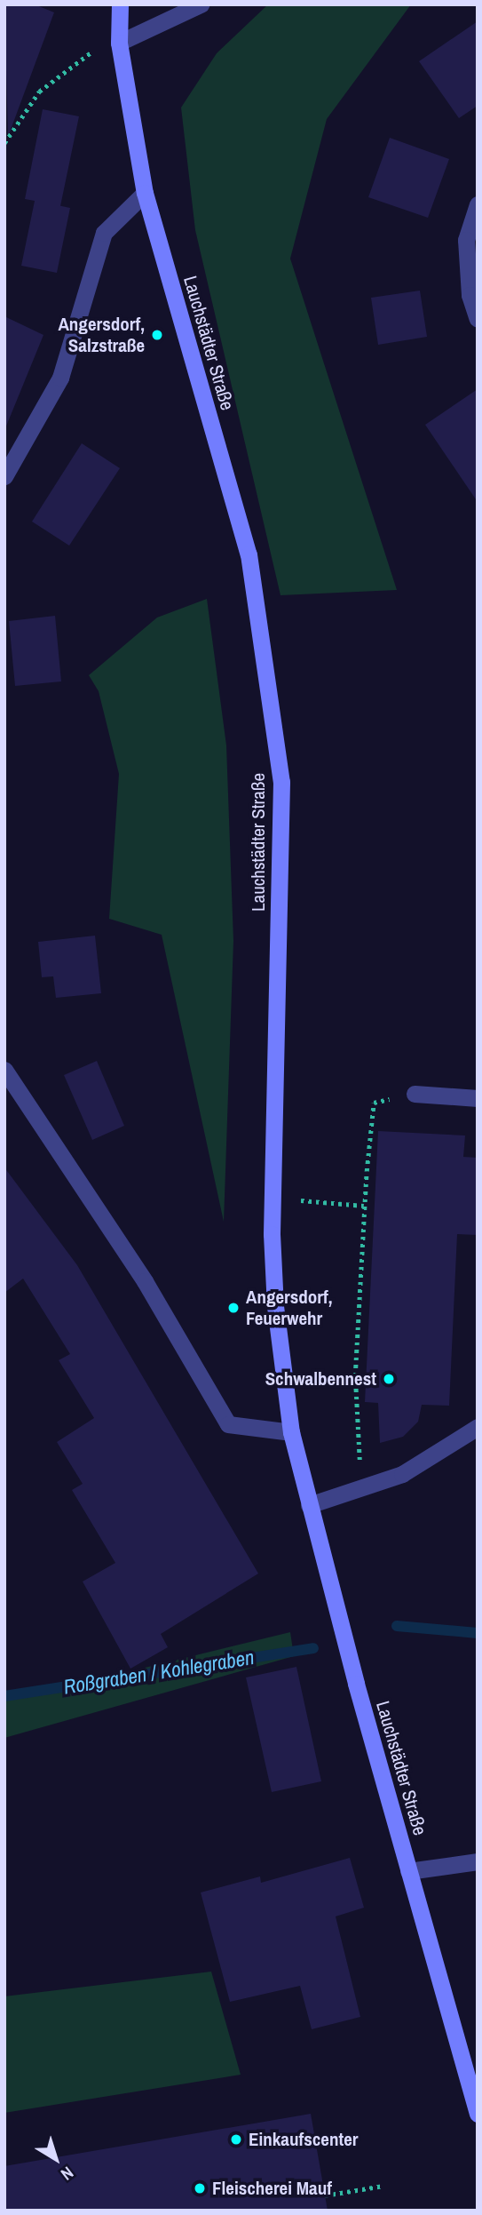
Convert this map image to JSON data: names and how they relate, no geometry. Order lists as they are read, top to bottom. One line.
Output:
{"streets":{"main road":["Lauchstädter Straße"]},"water":["Roßgraben / Kohlegraben"],"places":["Angersdorf, Salzstraße","Angersdorf, Feuerwehr","Schwalbennest","Einkaufscenter","Fleischerei Mauf"],"north":"bottom right"}
